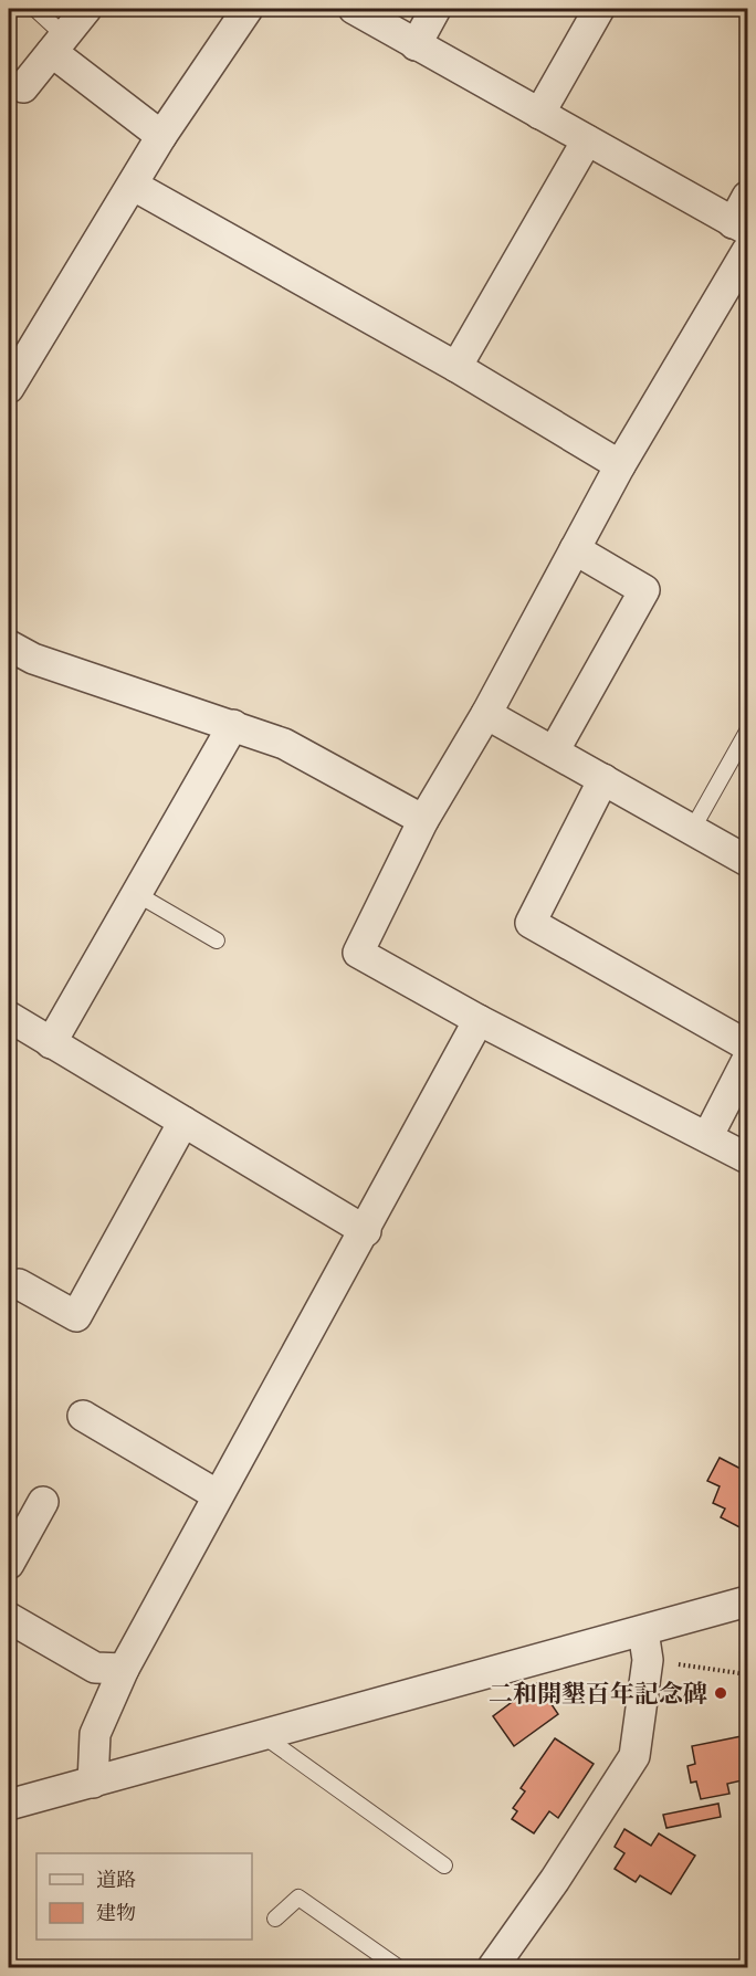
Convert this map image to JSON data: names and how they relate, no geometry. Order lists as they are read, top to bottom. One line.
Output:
{"places":["二和開墾百年記念碑"],"legend":["道路","建物"]}
